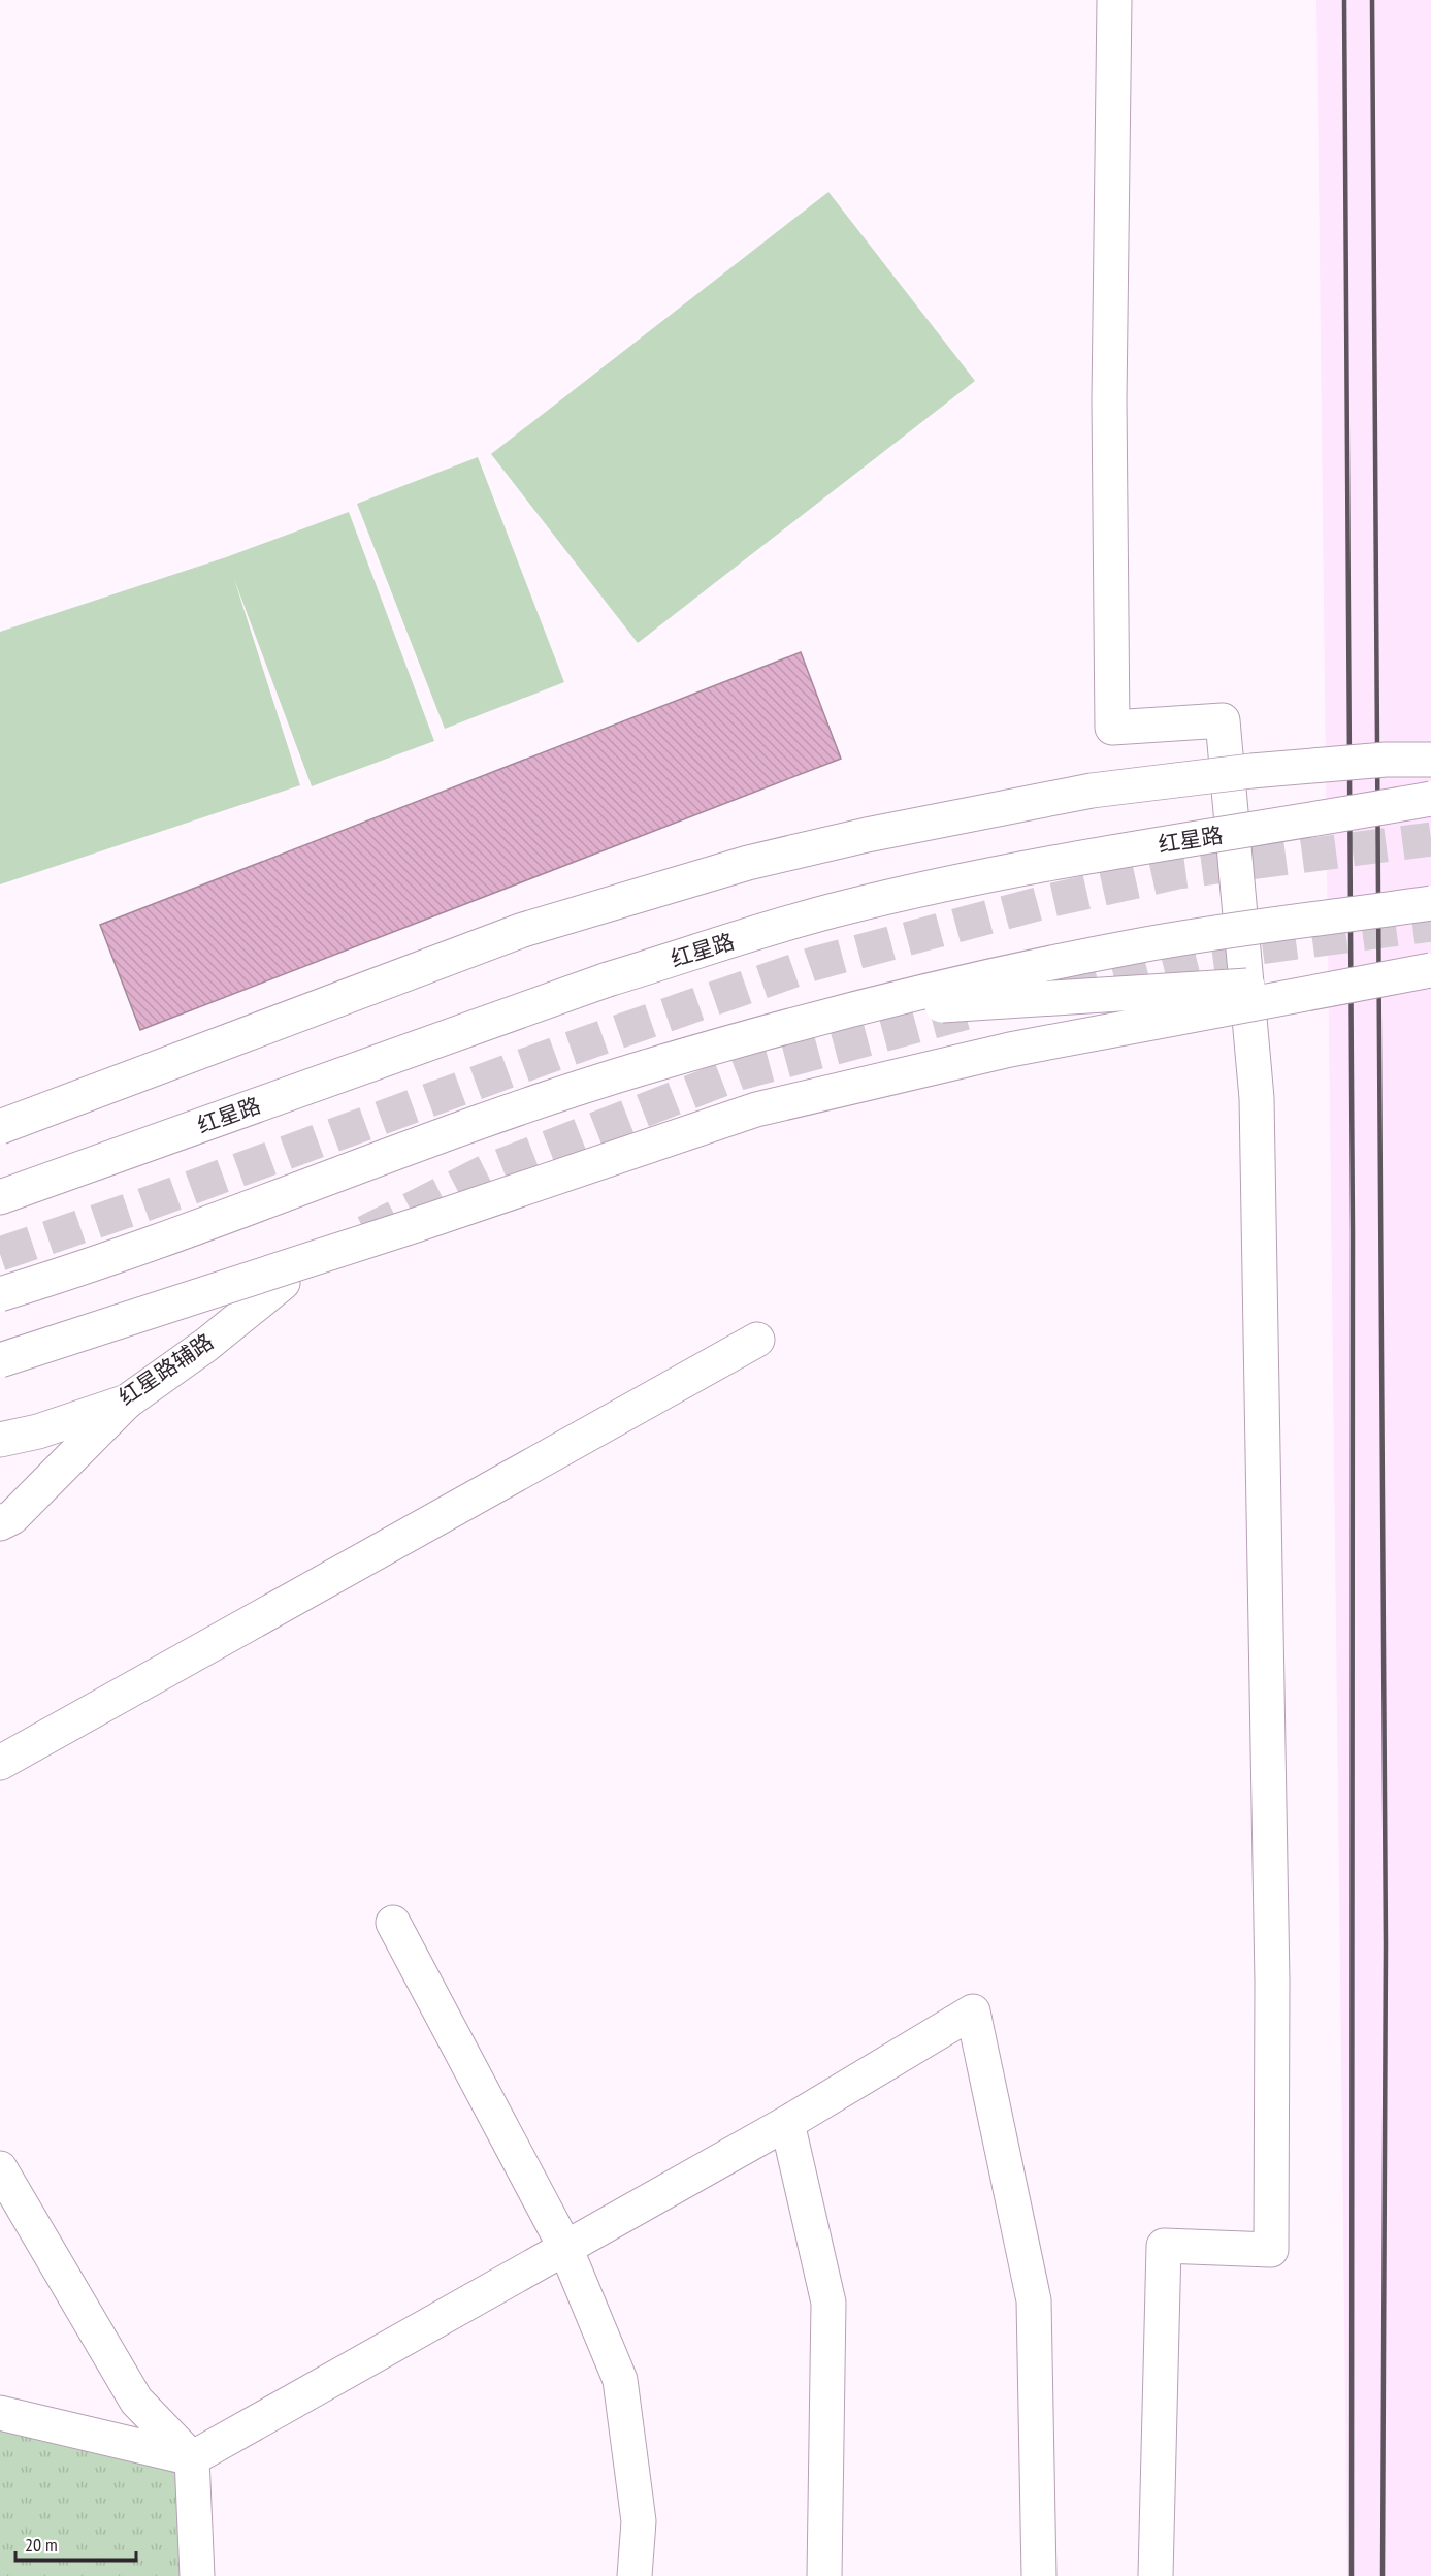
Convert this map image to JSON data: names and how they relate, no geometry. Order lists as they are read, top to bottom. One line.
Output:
{"streets":{"street":["红星路","红星路辅路"]},"scale_bar":"20 m"}
